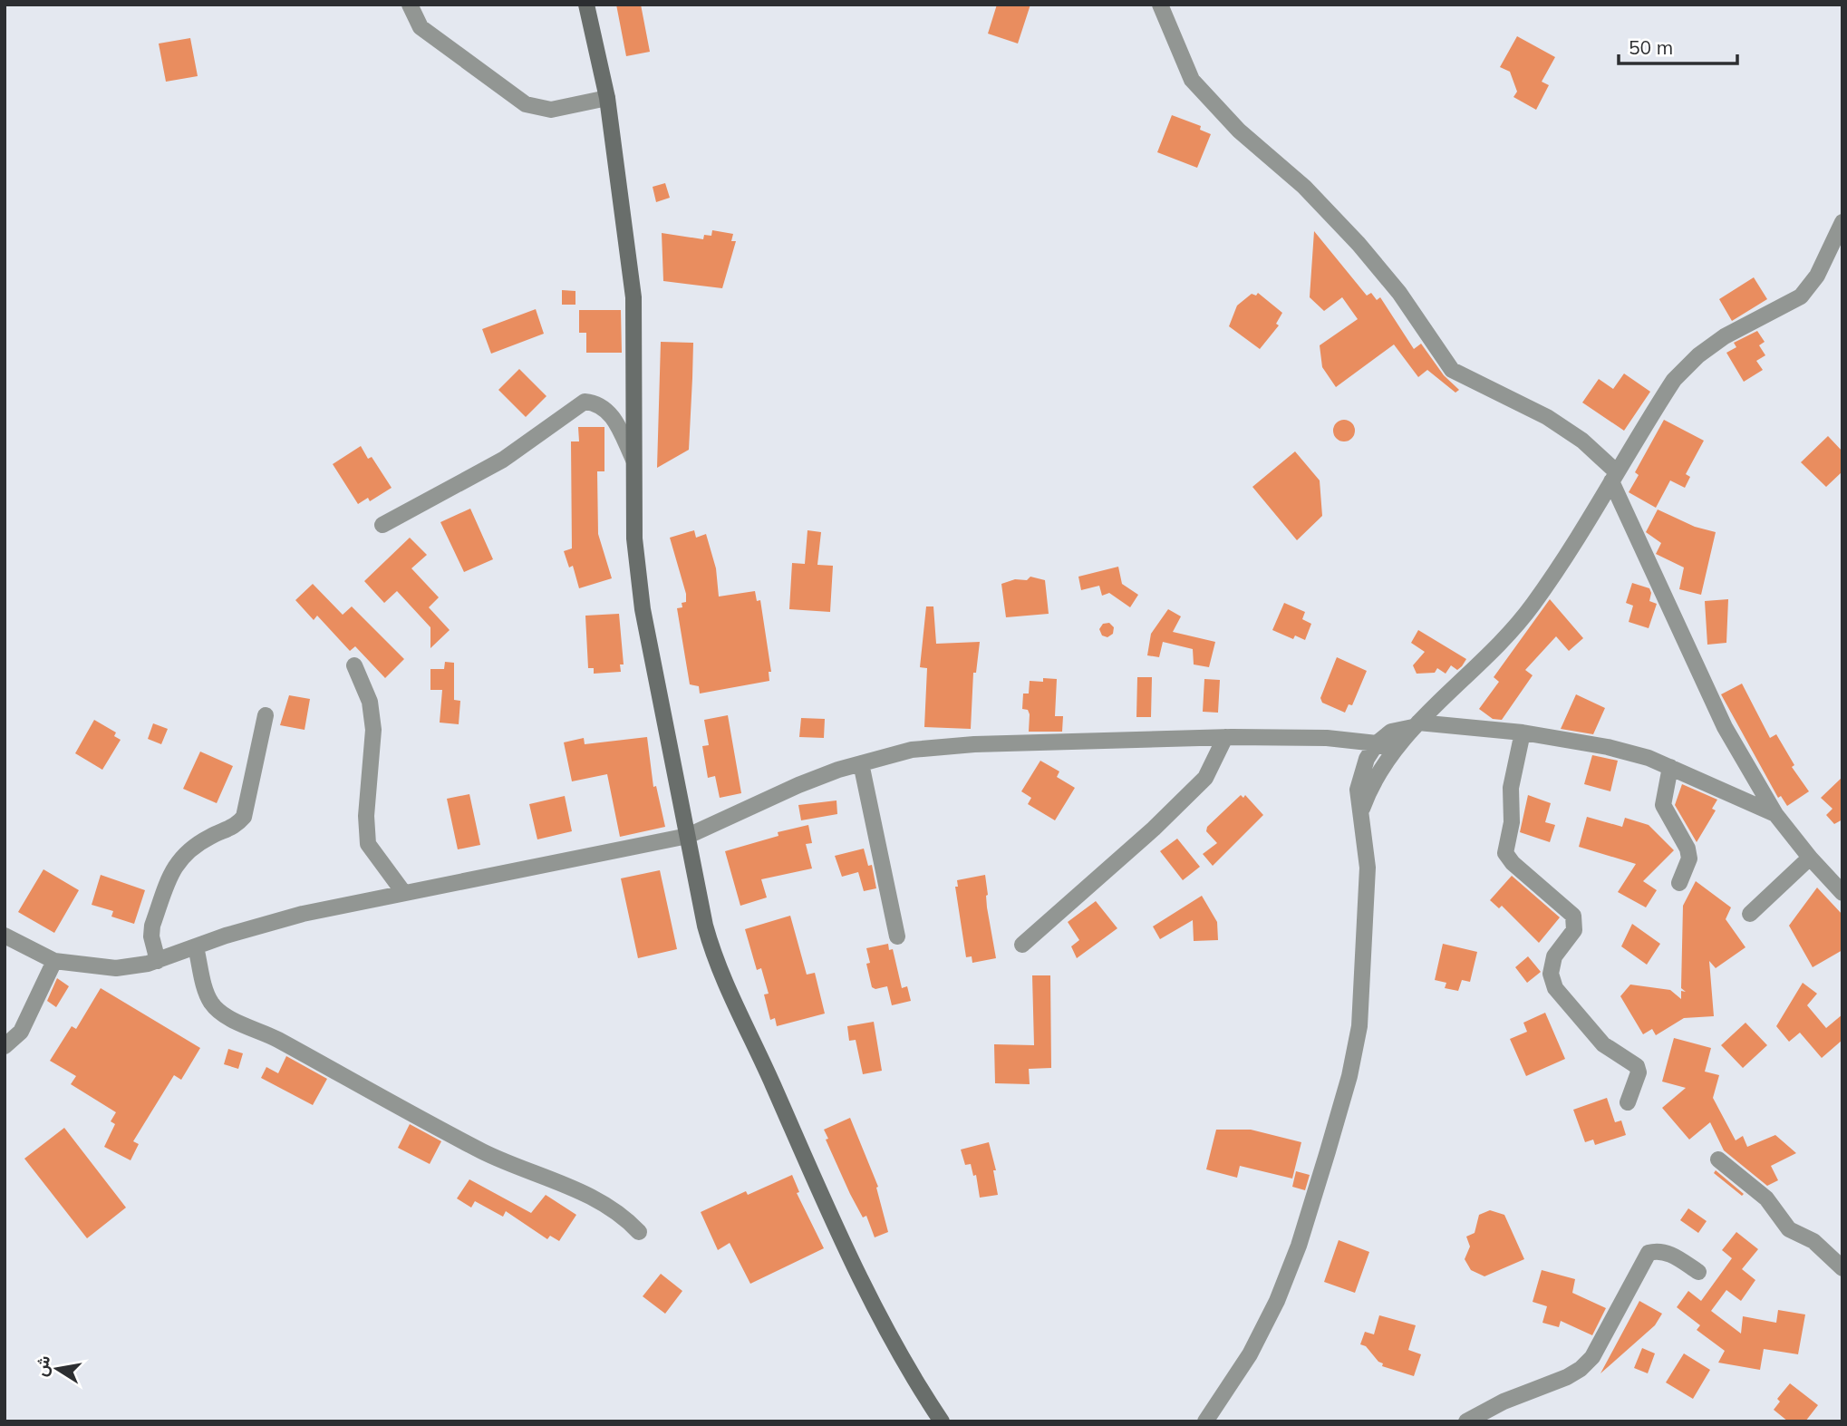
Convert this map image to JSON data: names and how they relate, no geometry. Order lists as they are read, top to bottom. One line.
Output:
{"scale_bar":"50 m","north":"left"}
